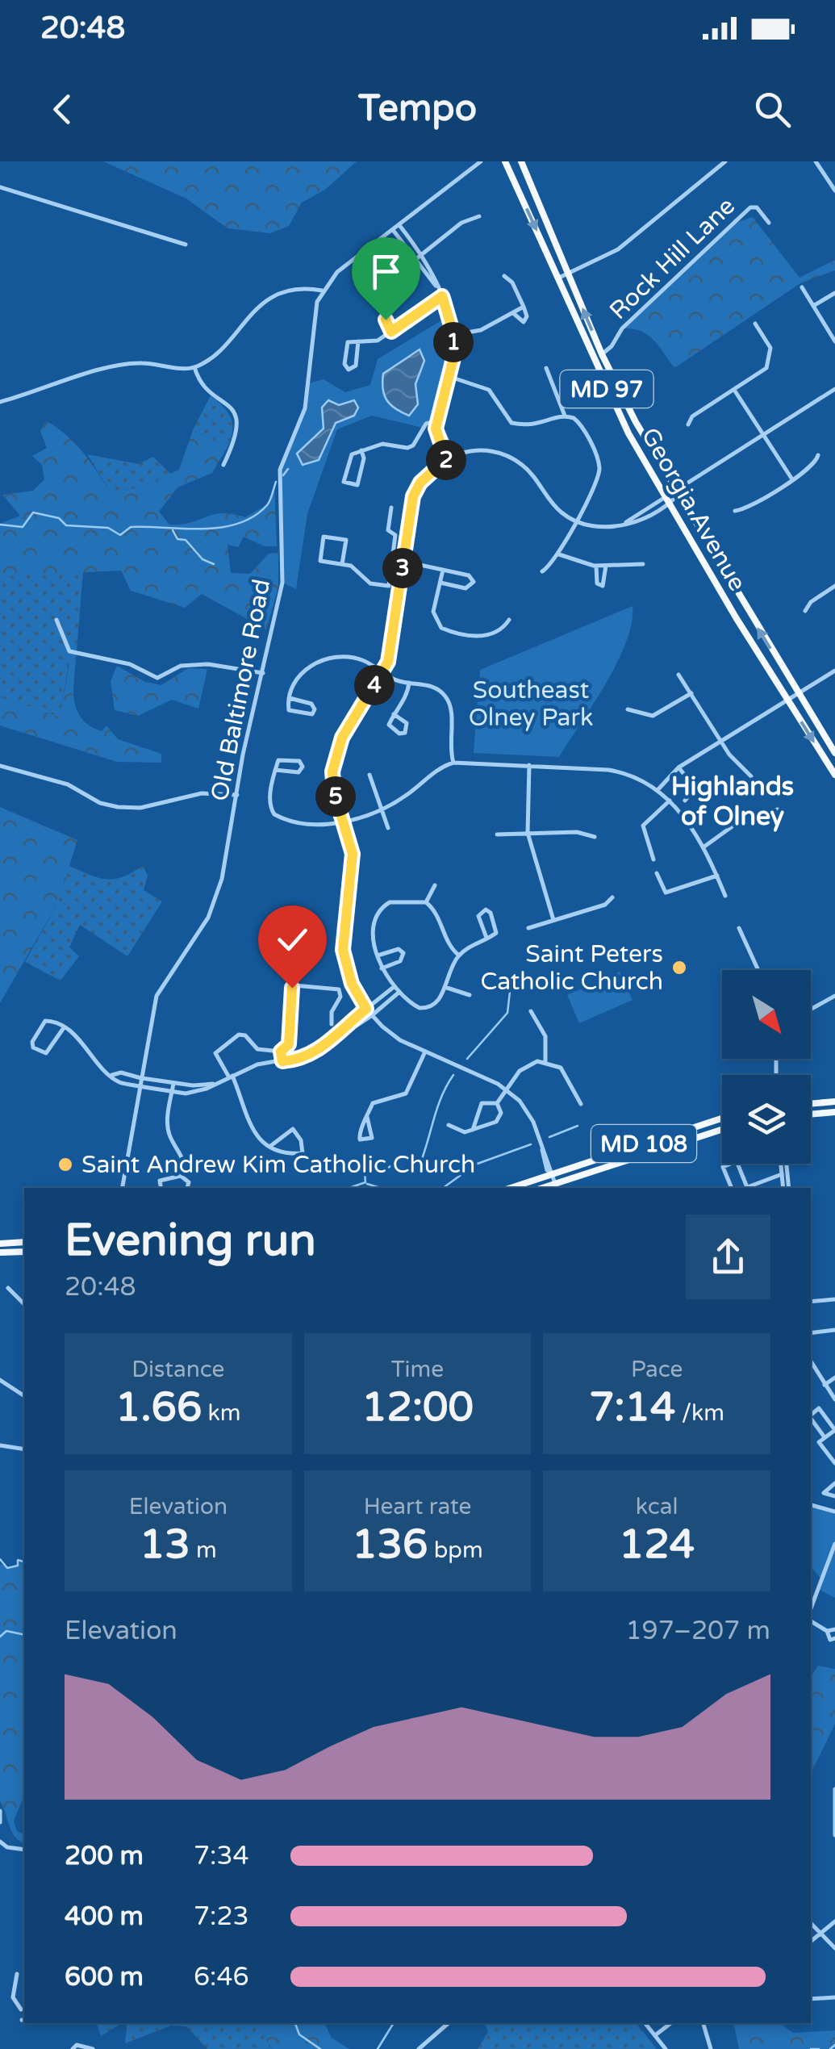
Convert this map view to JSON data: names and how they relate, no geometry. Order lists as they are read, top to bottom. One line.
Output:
{"streets":{"main road":["MD 97","Georgia Avenue","MD 108"],"street":["Rock Hill Lane","Old Baltimore Road"]},"crossings":[["Rock Hill Lane","Georgia Avenue"]],"districts":["Highlands of Olney"],"parks":["Southeast Olney Park"],"places":["Saint Peters Catholic Church","Saint Andrew Kim Catholic Church"],"north":"bottom right","page":{"status":"20:48","header":"Tempo","pins":["1","2","3","4","5"],"heading":["Evening run","20:48"],"stats":[["Distance","1.66 km"],["Time","12:00"],["Pace","7:14 /km"],["Elevation","13 m"],["Heart rate","136 bpm"],["kcal","124"]],"chart":["Elevation","197–207 m"],"list":[{"name":"200 m","note":"7:34"},{"name":"400 m","note":"7:23"},{"name":"600 m","note":"6:46"}]}}
